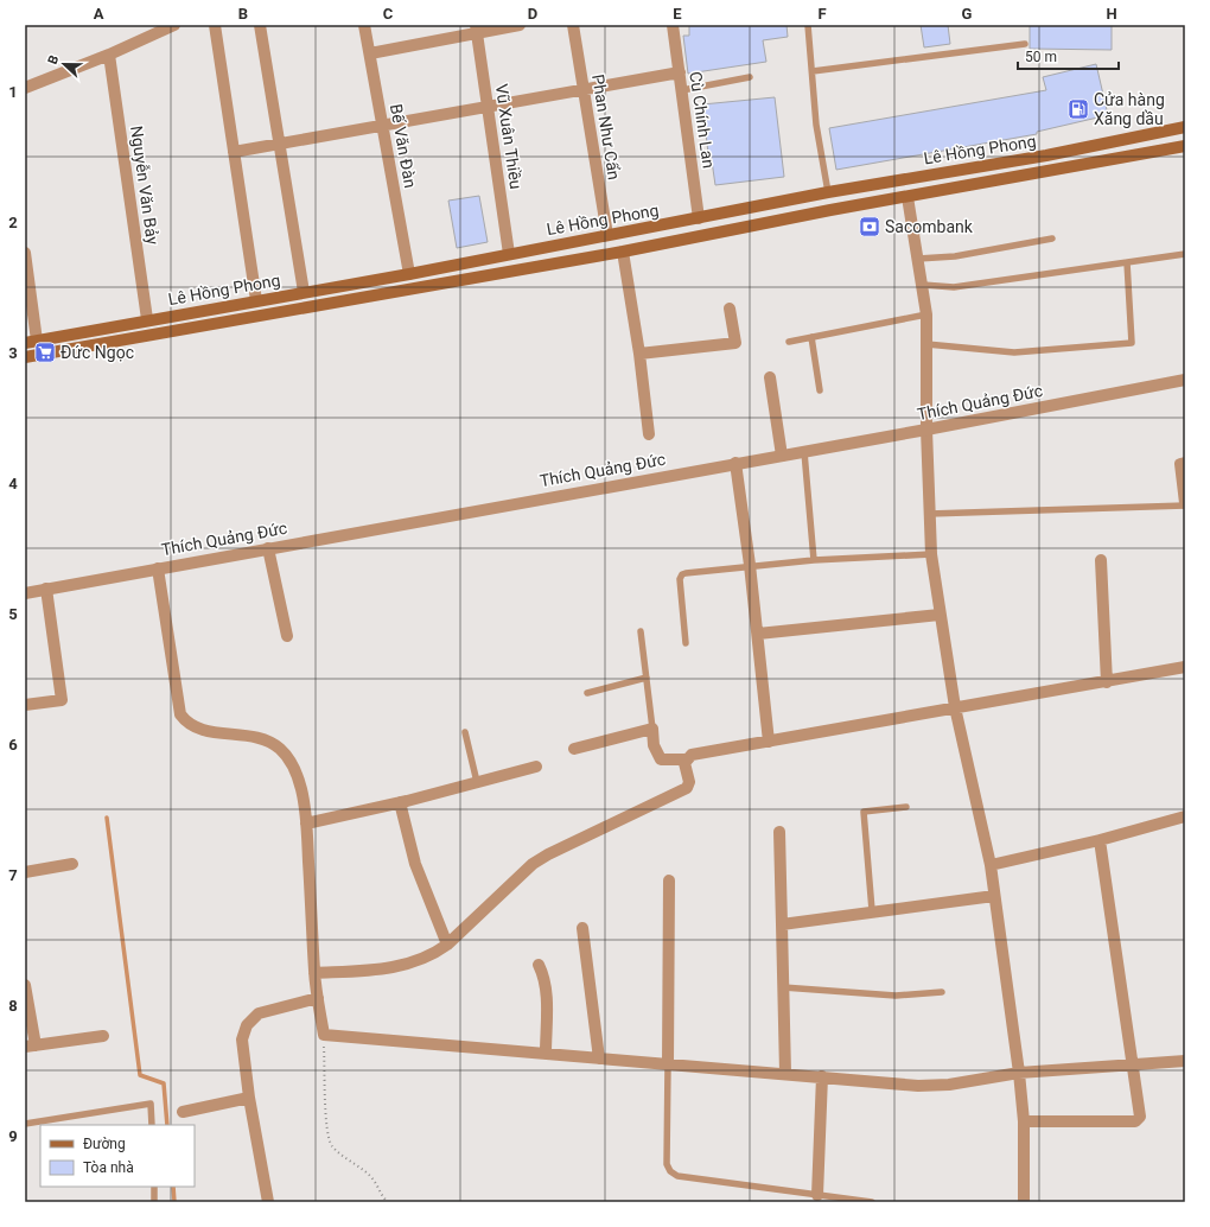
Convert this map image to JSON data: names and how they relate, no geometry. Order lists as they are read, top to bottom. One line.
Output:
{"streets":{"main road":["Lê Hồng Phong"],"street":["Cù Chính Lan","Phan Như Cẩn","Vũ Xuân Thiều","Bế Văn Đàn","Nguyễn Văn Bảy","Thích Quảng Đức"]},"crossings":[["Cù Chính Lan","Lê Hồng Phong"],["Phan Như Cẩn","Lê Hồng Phong"],["Vũ Xuân Thiều","Lê Hồng Phong"],["Bế Văn Đàn","Lê Hồng Phong"],["Lê Hồng Phong","Nguyễn Văn Bảy"]],"places":{"fuel station":["Cửa hàng Xăng dầu"],"bank":["Sacombank"],"supermarket":["Đức Ngọc"]},"legend":["Đường","Tòa nhà"],"scale_bar":"50 m","north":"left","grid":{"columns":["A","B","C","D","E","F","G","H"],"rows":["1","2","3","4","5","6","7","8","9"]}}
